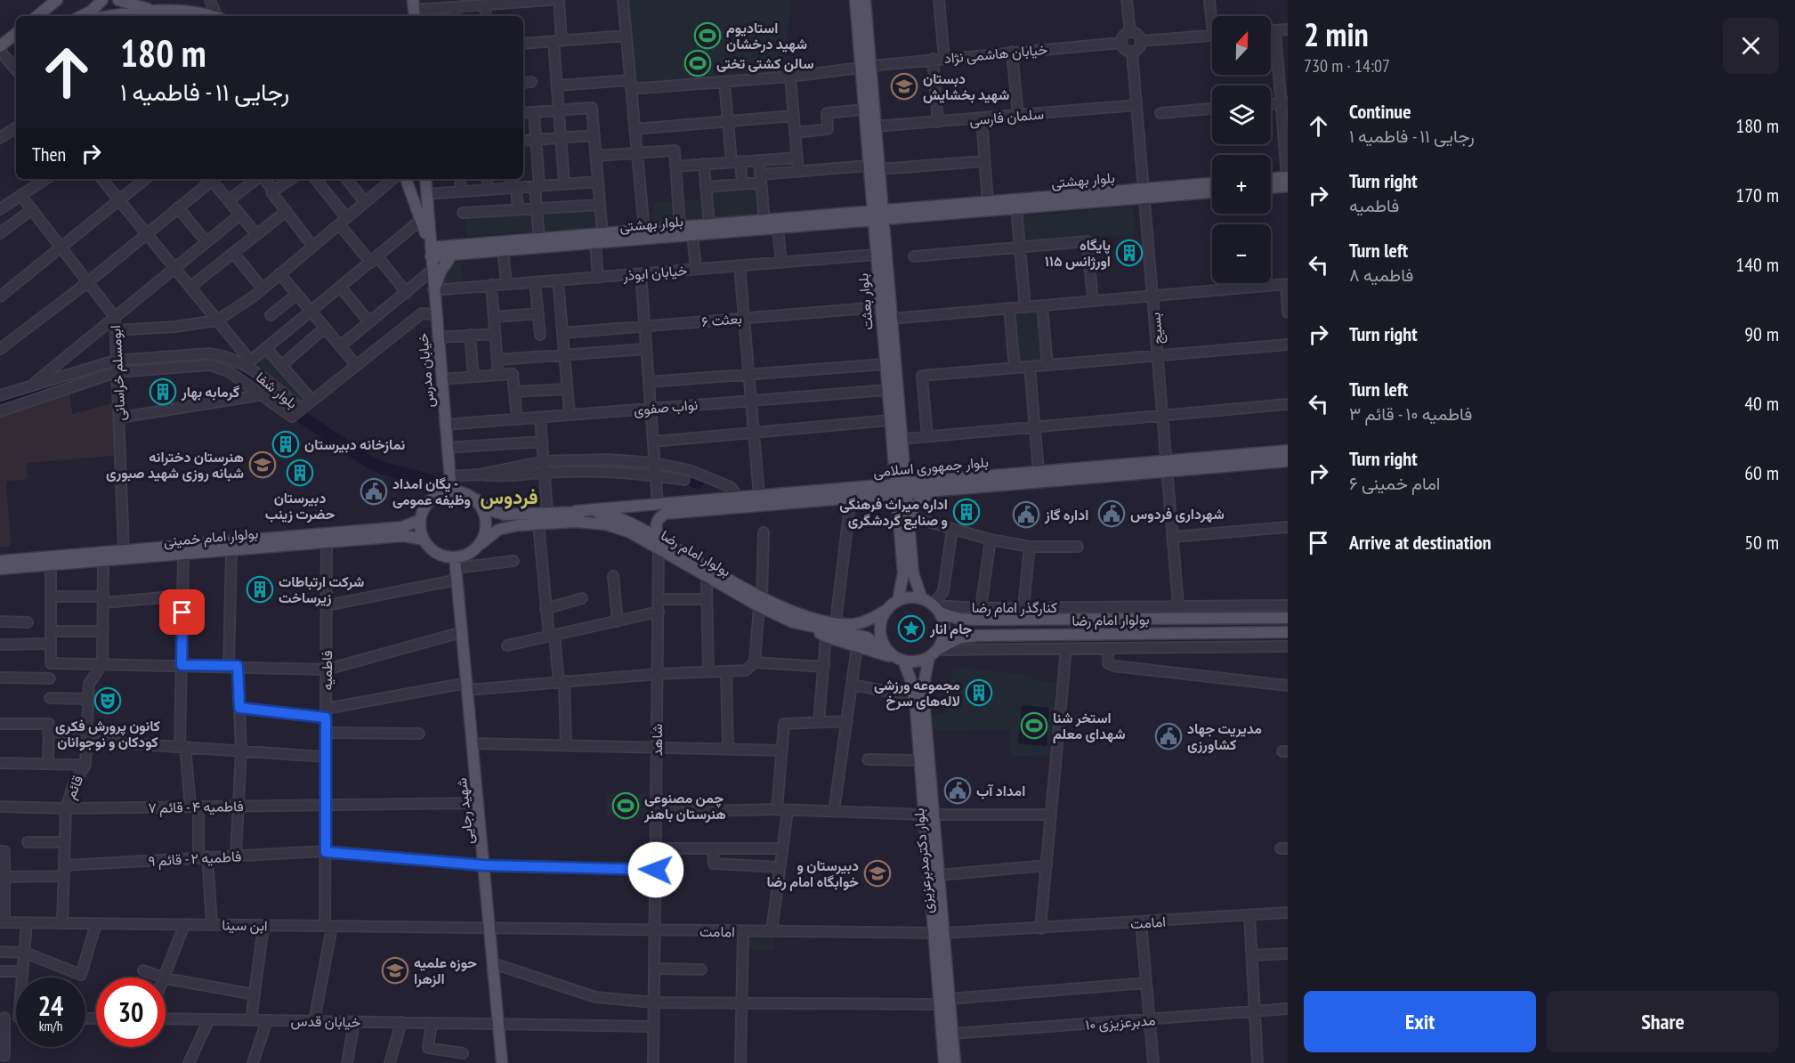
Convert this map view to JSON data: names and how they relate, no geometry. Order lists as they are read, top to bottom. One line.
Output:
{"streets":{"main road":["بلوار بهشتی","بلوار بعثت","خیابان مدرس","بلوار جمهوری اسلامی","بولوار امام خمینی","بولوار امام رضا","شهید رجایی","بلوار دکترمدبرعزیزی"],"street":["خیابان هاشمی نژاد","سلمان فارسی","خیابان ابوذر","بعثت ۶","بسیج","ابومسلم خراسانی","بلوار شفا","نواب صفوی","کنارگذر امام رضا","فاطمیه","شاهد","قائم","فاطمیه ۴ - قائم ۷","فاطمیه ۲ - قائم ۹","امامت","ابن سینا","خیابان قدس","مدبرعزیزی ۱۰"]},"crossings":[["خیابان هاشمی نژاد","بلوار بعثت"],["خیابان هاشمی نژاد","بسیج"],["سلمان فارسی","بلوار بعثت"],["سلمان فارسی","بسیج"],["بلوار بهشتی","بلوار بعثت"],["بلوار بهشتی","بسیج"],["بلوار بهشتی","خیابان مدرس"],["خیابان ابوذر","بلوار بعثت"],["خیابان ابوذر","خیابان مدرس"],["بلوار بعثت","بعثت ۶"],["بلوار بعثت","نواب صفوی"],["بلوار بعثت","بلوار جمهوری اسلامی"],["بلوار بعثت","بولوار امام رضا"],["بلوار بعثت","کنارگذر امام رضا"],["بلوار بعثت","بلوار دکترمدبرعزیزی"],["بسیج","بلوار جمهوری اسلامی"],["بسیج","کنارگذر امام رضا"],["خیابان مدرس","نواب صفوی"],["خیابان مدرس","بولوار امام خمینی"],["خیابان مدرس","بولوار امام رضا"],["خیابان مدرس","شهید رجایی"],["ابومسلم خراسانی","بلوار شفا"],["ابومسلم خراسانی","بولوار امام خمینی"],["بلوار جمهوری اسلامی","بولوار امام رضا"],["بلوار جمهوری اسلامی","شاهد"],["بولوار امام خمینی","بولوار امام رضا"],["بولوار امام خمینی","فاطمیه"],["بولوار امام خمینی","قائم"],["بولوار امام خمینی","شهید رجایی"],["بولوار امام رضا","کنارگذر امام رضا"],["بولوار امام رضا","شاهد"],["بولوار امام رضا","شهید رجایی"],["بولوار امام رضا","بلوار دکترمدبرعزیزی"],["کنارگذر امام رضا","بلوار دکترمدبرعزیزی"],["فاطمیه","فاطمیه ۴ - قائم ۷"],["فاطمیه","فاطمیه ۲ - قائم ۹"],["فاطمیه","ابن سینا"],["فاطمیه","خیابان قدس"],["شاهد","فاطمیه ۲ - قائم ۹"],["شاهد","امامت"],["شاهد","خیابان قدس"],["قائم","فاطمیه ۴ - قائم ۷"],["قائم","فاطمیه ۲ - قائم ۹"],["قائم","ابن سینا"],["فاطمیه ۴ - قائم ۷","شهید رجایی"],["شهید رجایی","فاطمیه ۲ - قائم ۹"],["شهید رجایی","امامت"],["شهید رجایی","ابن سینا"],["شهید رجایی","خیابان قدس"],["بلوار دکترمدبرعزیزی","امامت"],["بلوار دکترمدبرعزیزی","مدبرعزیزی ۱۰"],["امامت","ابن سینا"]],"districts":["فردوس"],"places":{"sports":["استادیوم شهید درخشان","سالن کشتی تختی","استخر شنا شهدای معلم","چمن مصنوعی هنرستان باهنر"],"school or university":["دبستان شهید بخشایش","هنرستان دخترانه شبانه روزی شهید صبوری","دبیرستان و خوابگاه امام رضا","حوزه علمیه الزهرا"],"building":["پایگاه اورژانس ۱۱۵","گرمابه بهار","نمازخانه دبیرستان","دبیرستان حضرت زینب","اداره میراث فرهنگی و صنایع گردشگری","شرکت ارتباطات زیرساخت","مجموعه‌ ورزشی لاله‌های سرخ"],"public building":["یگان امداد - وظیفه عمومی","شهرداری فردوس","اداره گاز","مدیریت جهاد کشاورزی","امداد آب"],"place":["جام انار"],"theatre":["کانون پرورش فکری کودکان و نوجوانان"]},"north":"top","page":{"heading":["2 min","730 m · 14:07"],"map_buttons":["+","−"],"turn":["180 m","رجایی ۱۱ - فاطمیه ۱"],"list":[{"name":"Continue","note":"رجایی ۱۱ - فاطمیه ۱","value":"180 m"},{"name":"Turn right","note":"فاطمیه","value":"170 m"},{"name":"Turn left","note":"فاطمیه ۸","value":"140 m"},{"name":"Turn right","value":"90 m"},{"name":"Turn left","note":"فاطمیه ۱۰ - قائم ۳","value":"40 m"},{"name":"Turn right","note":"امام خمینی ۶","value":"60 m"},{"name":"Arrive at destination","value":"50 m"}],"then":"Then","speed":"24 km/h","limit":"30","buttons":["Exit","Share"]}}
